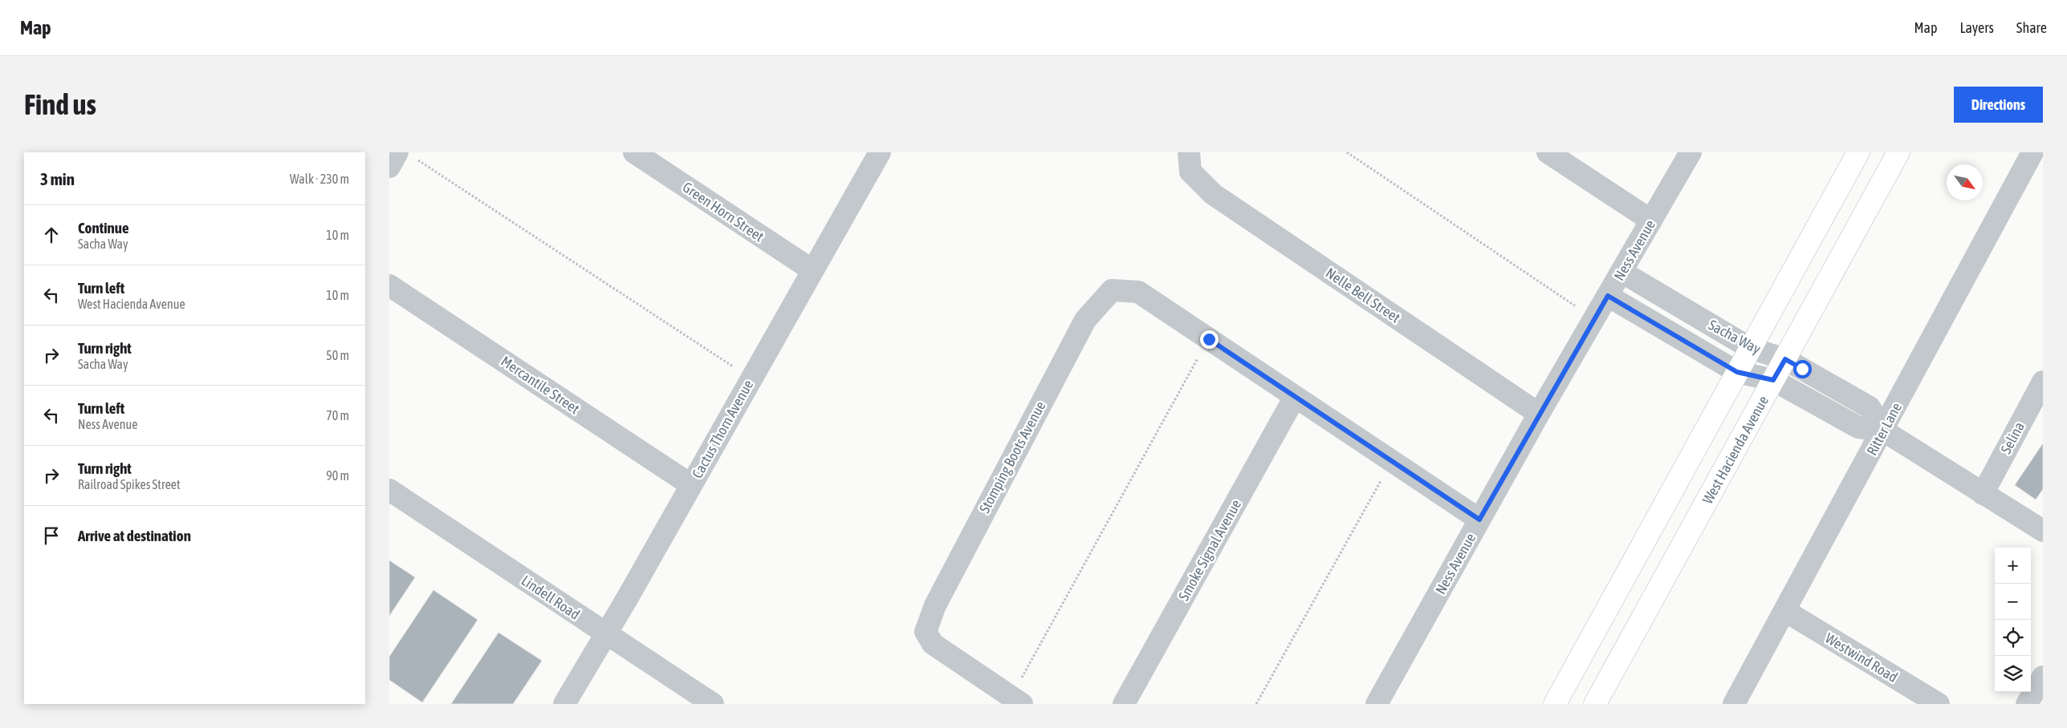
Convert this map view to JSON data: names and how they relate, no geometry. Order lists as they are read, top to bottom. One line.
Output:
{"streets":{"main road":["West Hacienda Avenue"],"street":["Green Horn Street","Ness Avenue","Nelle Bell Street","Sacha Way","Mercantile Street","Cactus Thorn Avenue","Ritter Lane","Selina","Stomping Boots Avenue","Smoke Signal Avenue","Lindell Road","Westwind Road"]},"crossings":[["Green Horn Street","Cactus Thorn Avenue"],["Ness Avenue","Nelle Bell Street"],["Ness Avenue","Sacha Way"],["Sacha Way","Ritter Lane"],["Sacha Way","Selina"],["Sacha Way","West Hacienda Avenue"],["Mercantile Street","Cactus Thorn Avenue"],["Cactus Thorn Avenue","Lindell Road"],["Ritter Lane","Westwind Road"]],"north":"bottom right","page":{"header":"Map","nav":["Map","Layers","Share"],"buttons":"Directions","title":"Find us","heading":["3 min","Walk · 230 m"],"list":[["Continue","Sacha Way","10 m"],["Turn left","West Hacienda Avenue","10 m"],["Turn right","Sacha Way","50 m"],["Turn left","Ness Avenue","70 m"],["Turn right","Railroad Spikes Street","90 m"],"Arrive at destination"],"map_buttons":["+","−"]}}
